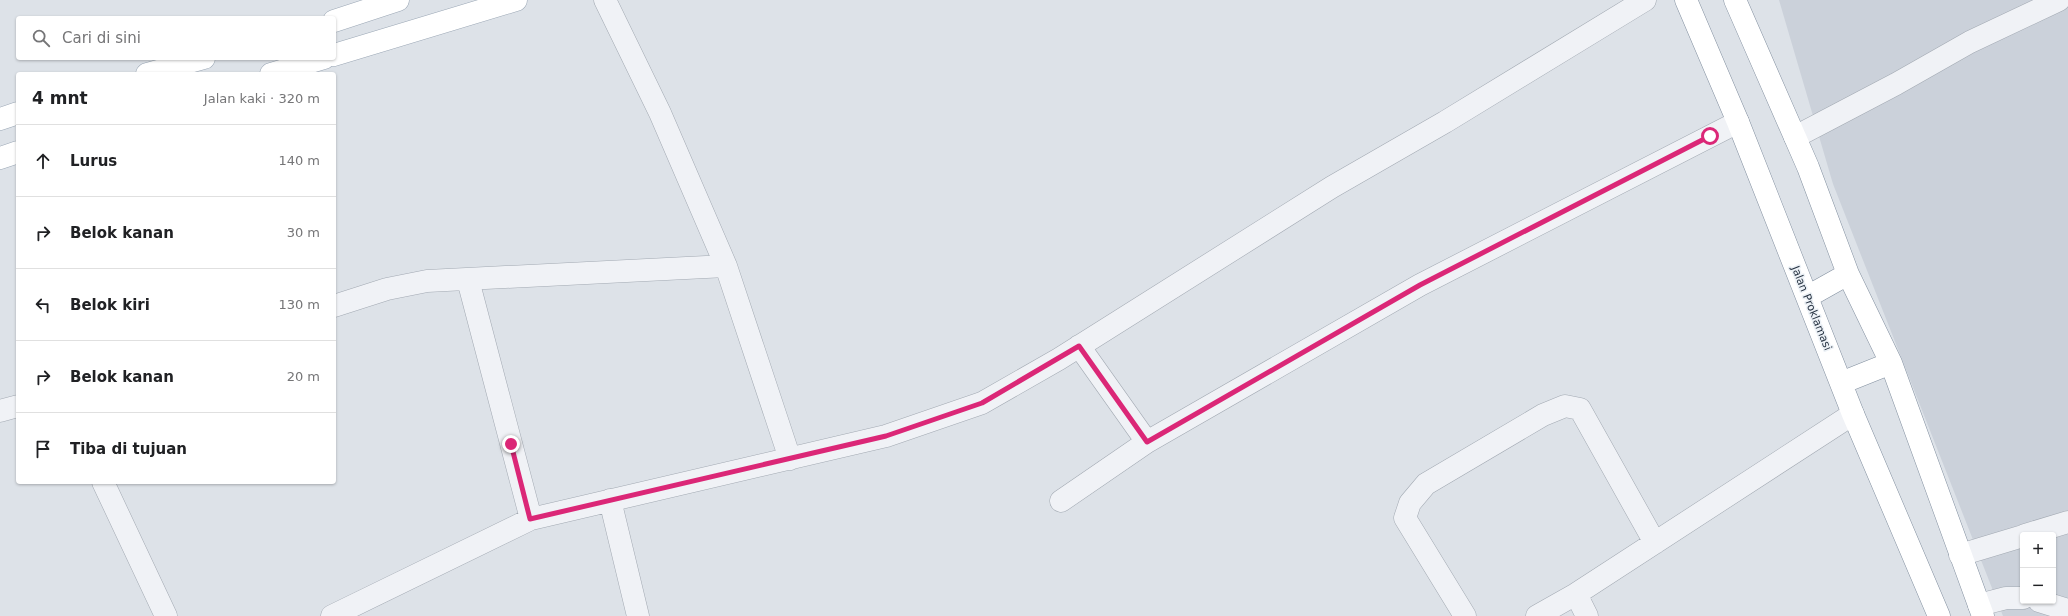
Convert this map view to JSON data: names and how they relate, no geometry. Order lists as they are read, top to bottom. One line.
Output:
{"streets":{"main road":["Jalan Proklamasi"]},"page":{"search":"Cari di sini","heading":["4 mnt","Jalan kaki · 320 m"],"list":[["Lurus","140 m"],["Belok kanan","30 m"],["Belok kiri","130 m"],["Belok kanan","20 m"],"Tiba di tujuan"],"map_buttons":["+","−"]}}
